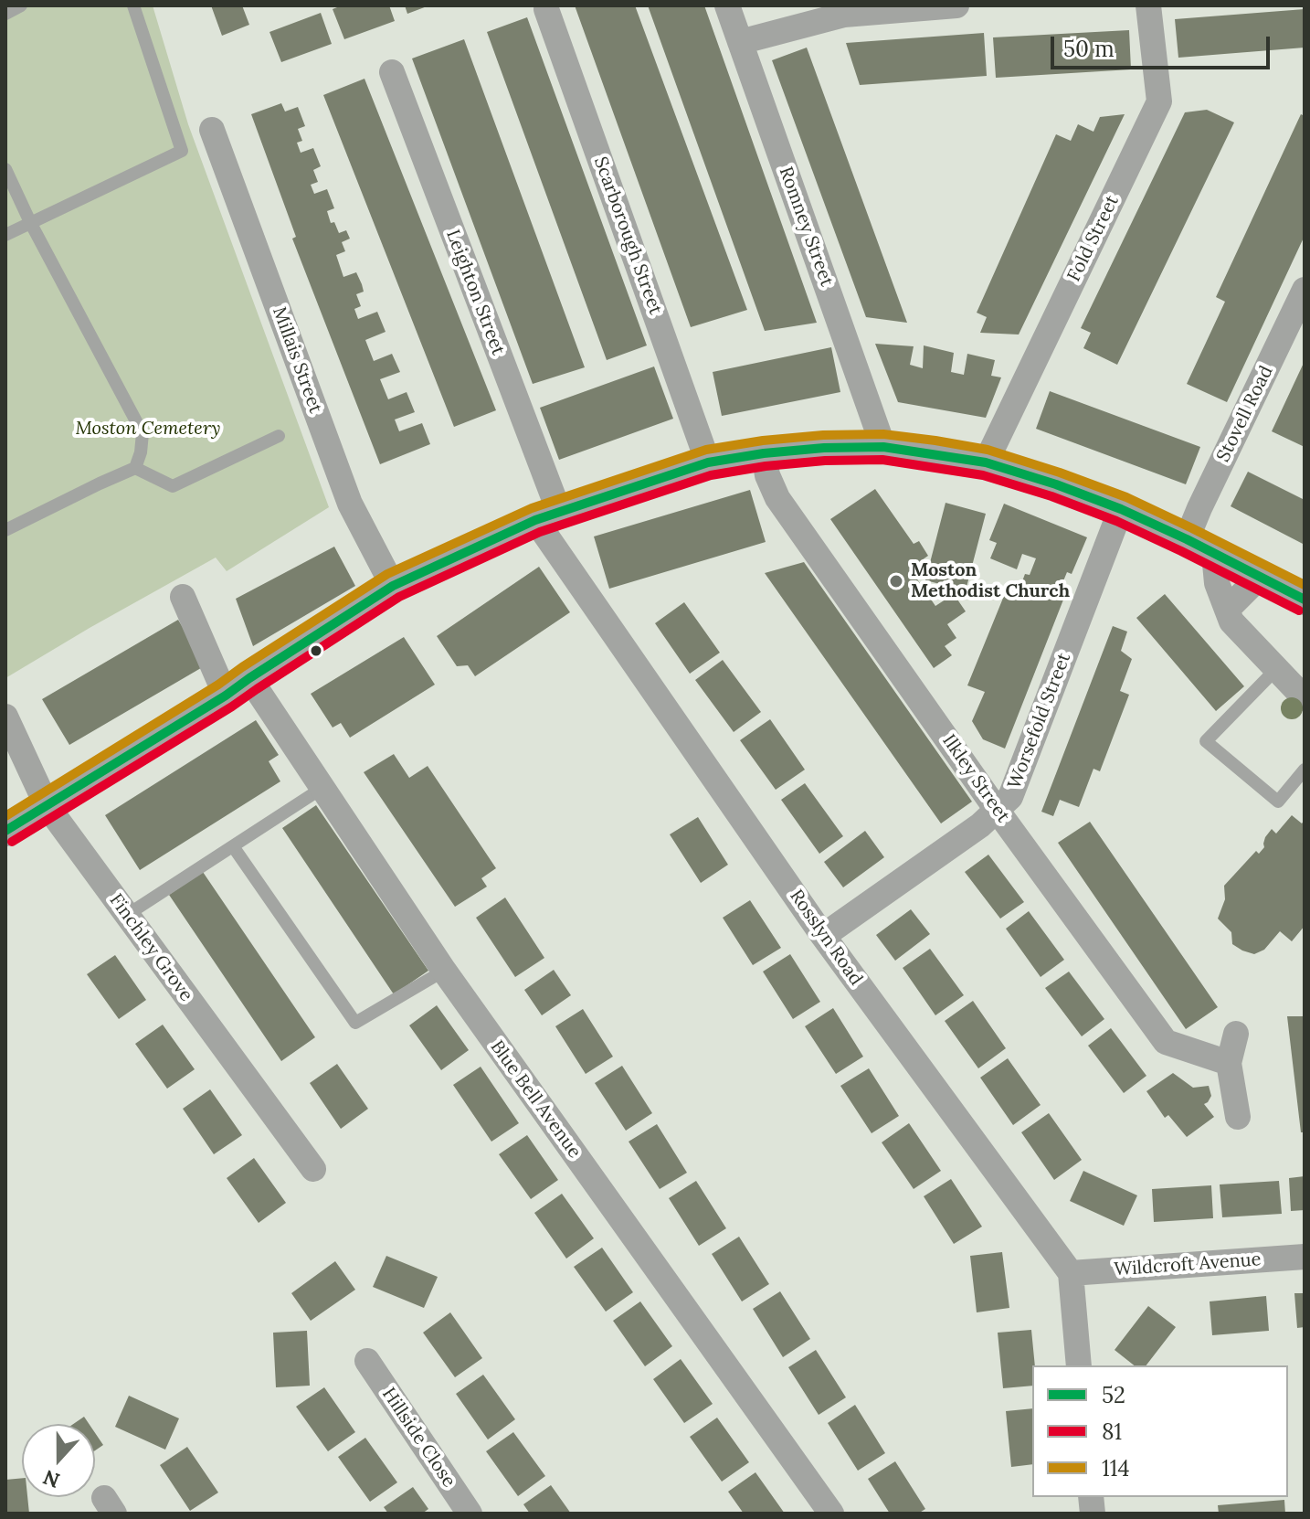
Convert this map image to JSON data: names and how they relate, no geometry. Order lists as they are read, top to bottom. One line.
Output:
{"streets":{"street":["Romney Street","Scarborough Street","Fold Street","Leighton Street","Millais Street","Stovell Road","Worsefold Street","Ilkley Street","Rosslyn Road","Finchley Grove","Blue Bell Avenue","Wildcroft Avenue","Hillside Close"]},"crossings":[["Leighton Street","Rosslyn Road"],["Worsefold Street","Ilkley Street"],["Worsefold Street","Rosslyn Road"],["Rosslyn Road","Wildcroft Avenue"]],"parks":["Moston Cemetery"],"places":["Moston Methodist Church"],"lines":["transit line 114","transit line 52","transit line 81"],"legend":["52","81","114"],"scale_bar":"50 m","north":"bottom"}
